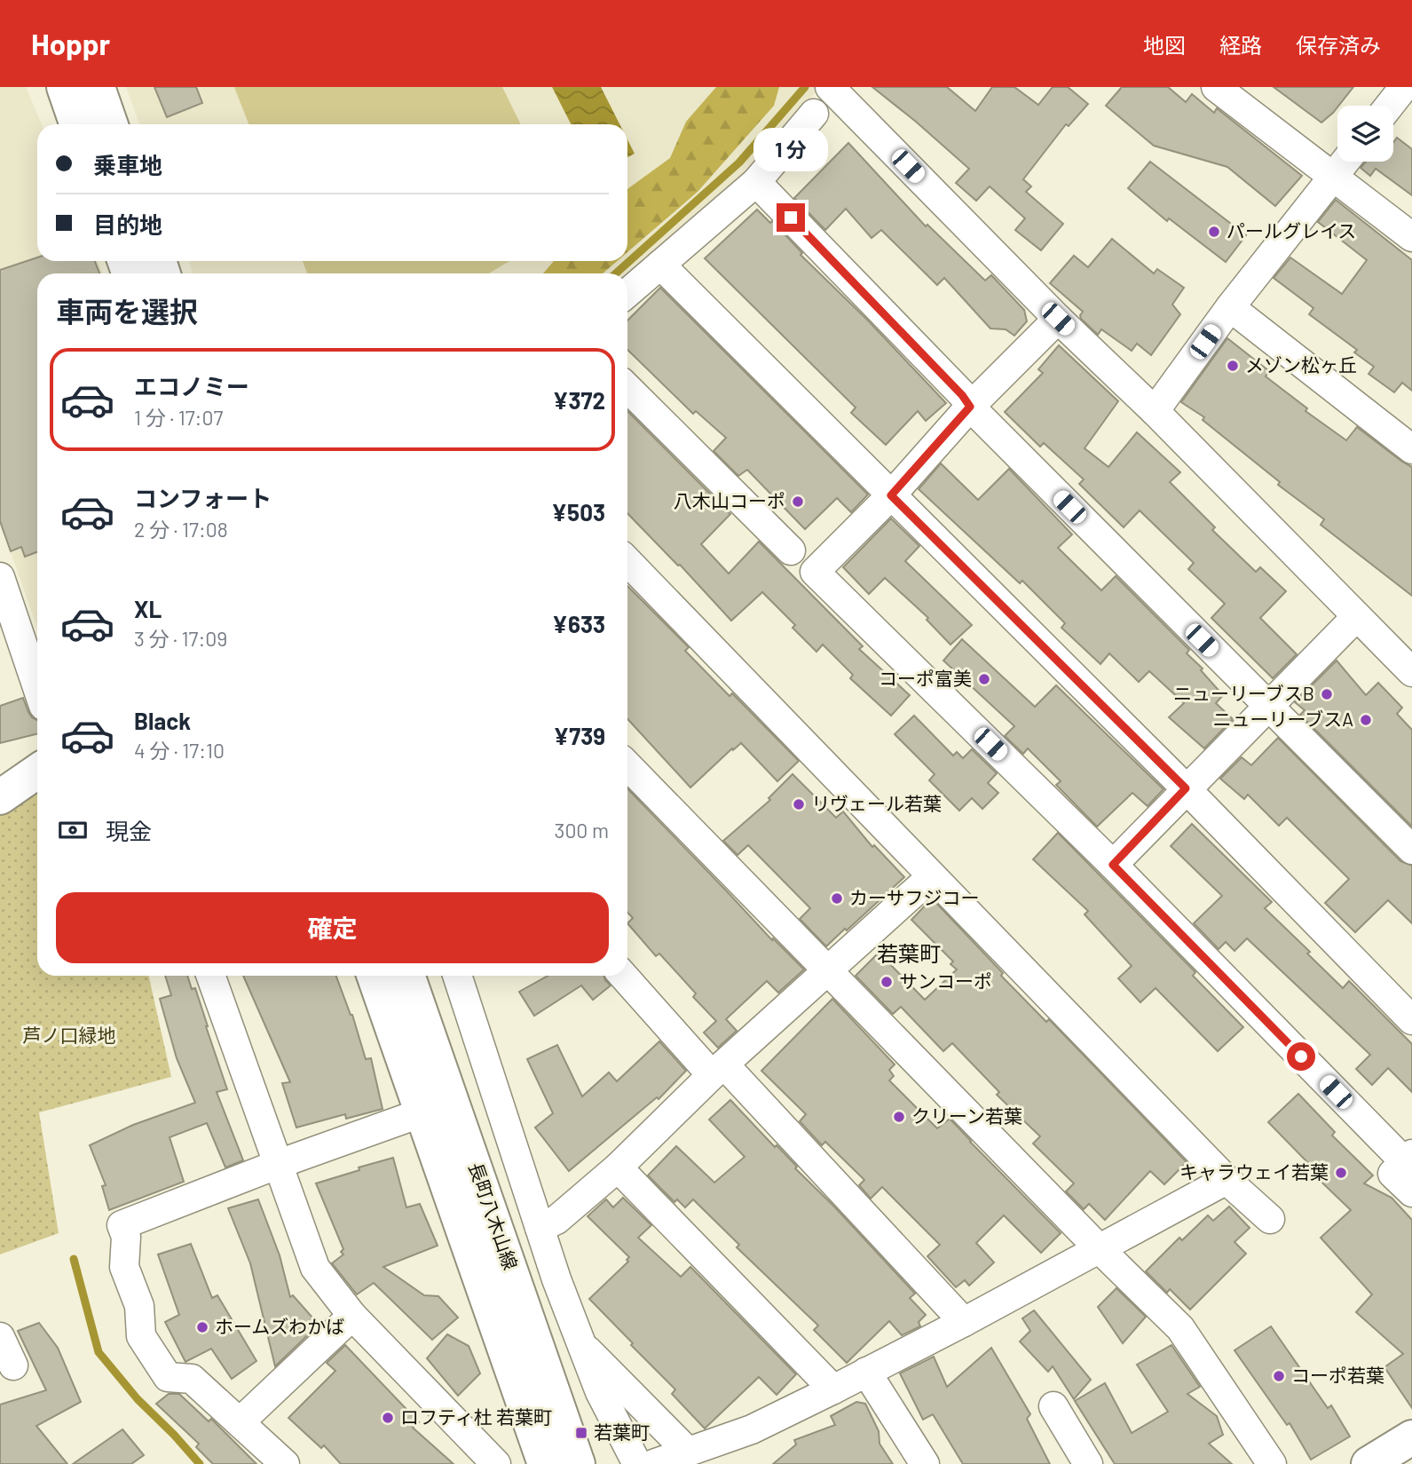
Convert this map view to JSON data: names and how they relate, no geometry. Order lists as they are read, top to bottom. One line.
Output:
{"streets":{"street":["長町八木山線"]},"districts":["若葉町"],"parks":["芦ノ口緑地"],"places":{"other":["パールグレイス","メゾン松ヶ丘","八木山コーポ","コーポ富美","ニューリーブスB","ニューリーブスA","リヴェール若葉","カーサフジコー","サンコーポ","クリーン若葉","キャラウェイ若葉","ホームズわかば","コーポ若葉","ロフティ杜 若葉町"],"transit":["若葉町"]},"page":{"header":"Hoppr","nav":["地図","経路","保存済み"],"banner":["乗車地","目的地"],"bubble":"1 分","heading":"車両を選択","list":[{"name":"エコノミー","note":"1 分 · 17:07","value":"¥372"},{"name":"コンフォート","note":"2 分 · 17:08","value":"¥503"},{"name":"XL","note":"3 分 · 17:09","value":"¥633"},{"name":"Black","note":"4 分 · 17:10","value":"¥739"}],"pay":["現金","300 m"],"buttons":"確定"}}
